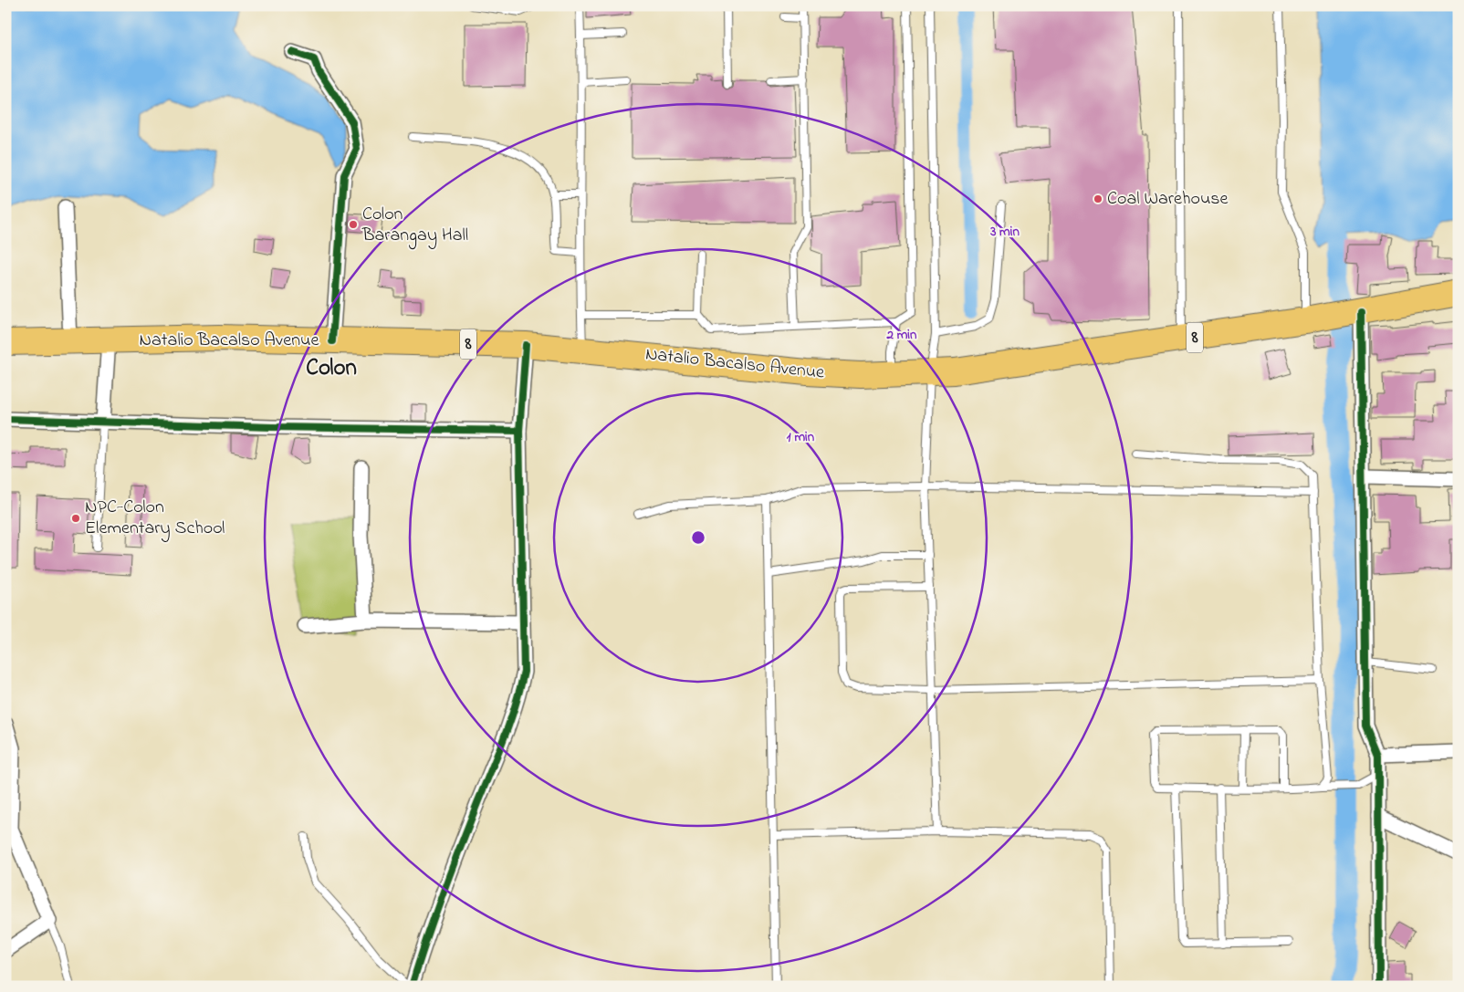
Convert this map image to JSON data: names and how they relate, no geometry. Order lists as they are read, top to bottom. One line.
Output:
{"streets":{"highway":["8","Natalio Bacalso Avenue"]},"districts":["Colon"],"places":["Coal Warehouse","Colon Barangay Hall","NPC-Colon Elementary School"],"rings":["3 min","2 min","1 min"]}
